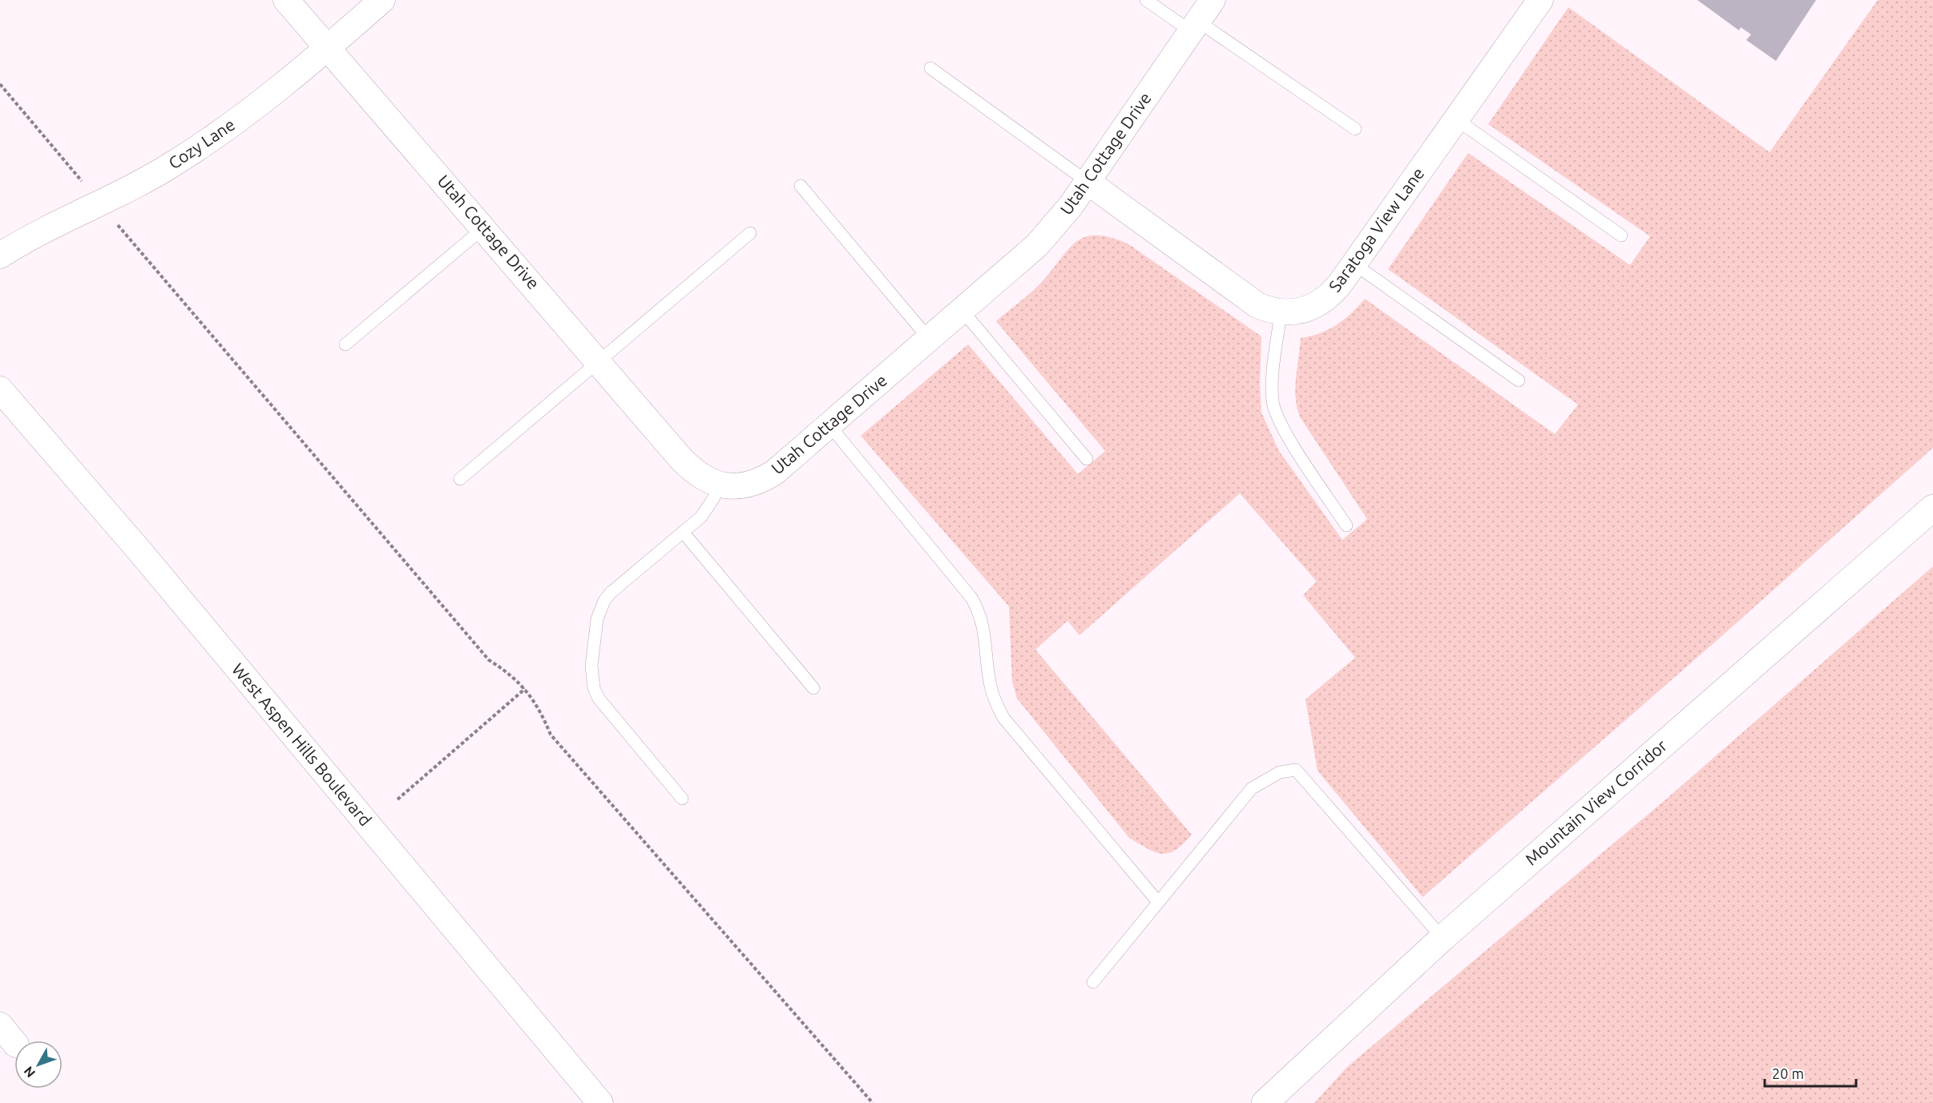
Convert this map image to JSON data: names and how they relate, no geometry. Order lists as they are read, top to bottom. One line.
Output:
{"streets":{"highway":["Mountain View Corridor"],"street":["Cozy Lane","Utah Cottage Drive","Saratoga View Lane","West Aspen Hills Boulevard"]},"crossings":[["Cozy Lane","Utah Cottage Drive"],["Utah Cottage Drive","Saratoga View Lane"]],"scale_bar":"20 m","north":"bottom left"}
